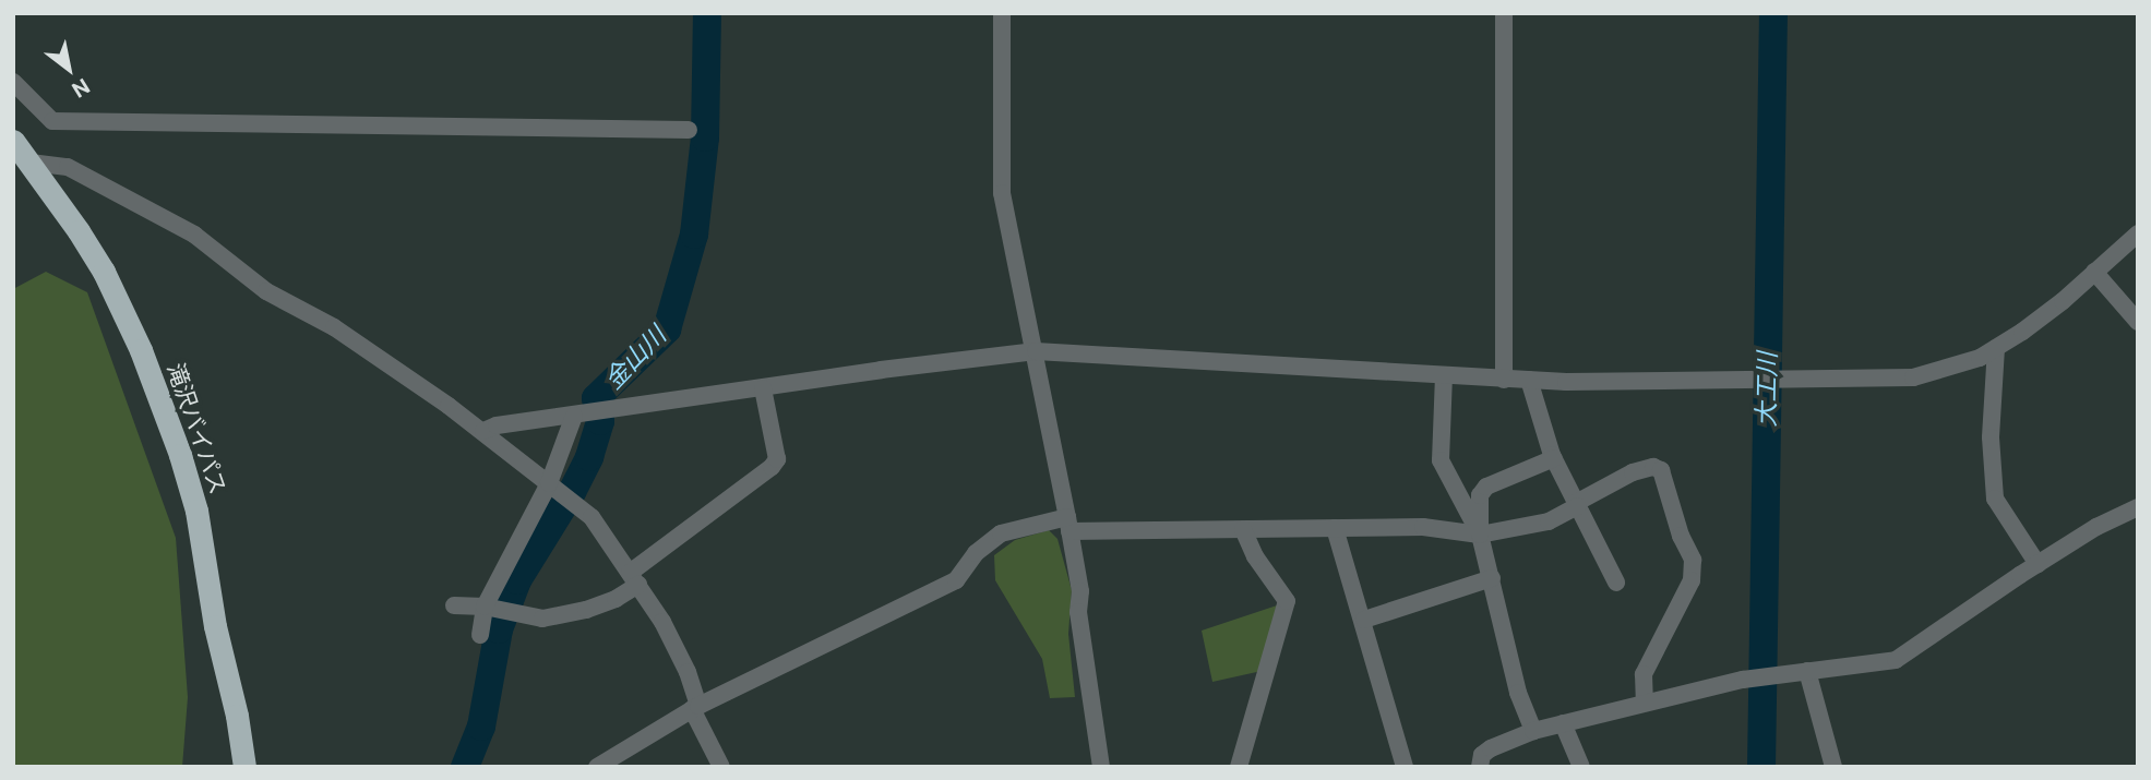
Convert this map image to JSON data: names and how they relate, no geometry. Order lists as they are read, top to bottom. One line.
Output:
{"streets":{"highway":["滝沢バイパス"]},"water":["金山川","大工川"],"north":"bottom right"}
